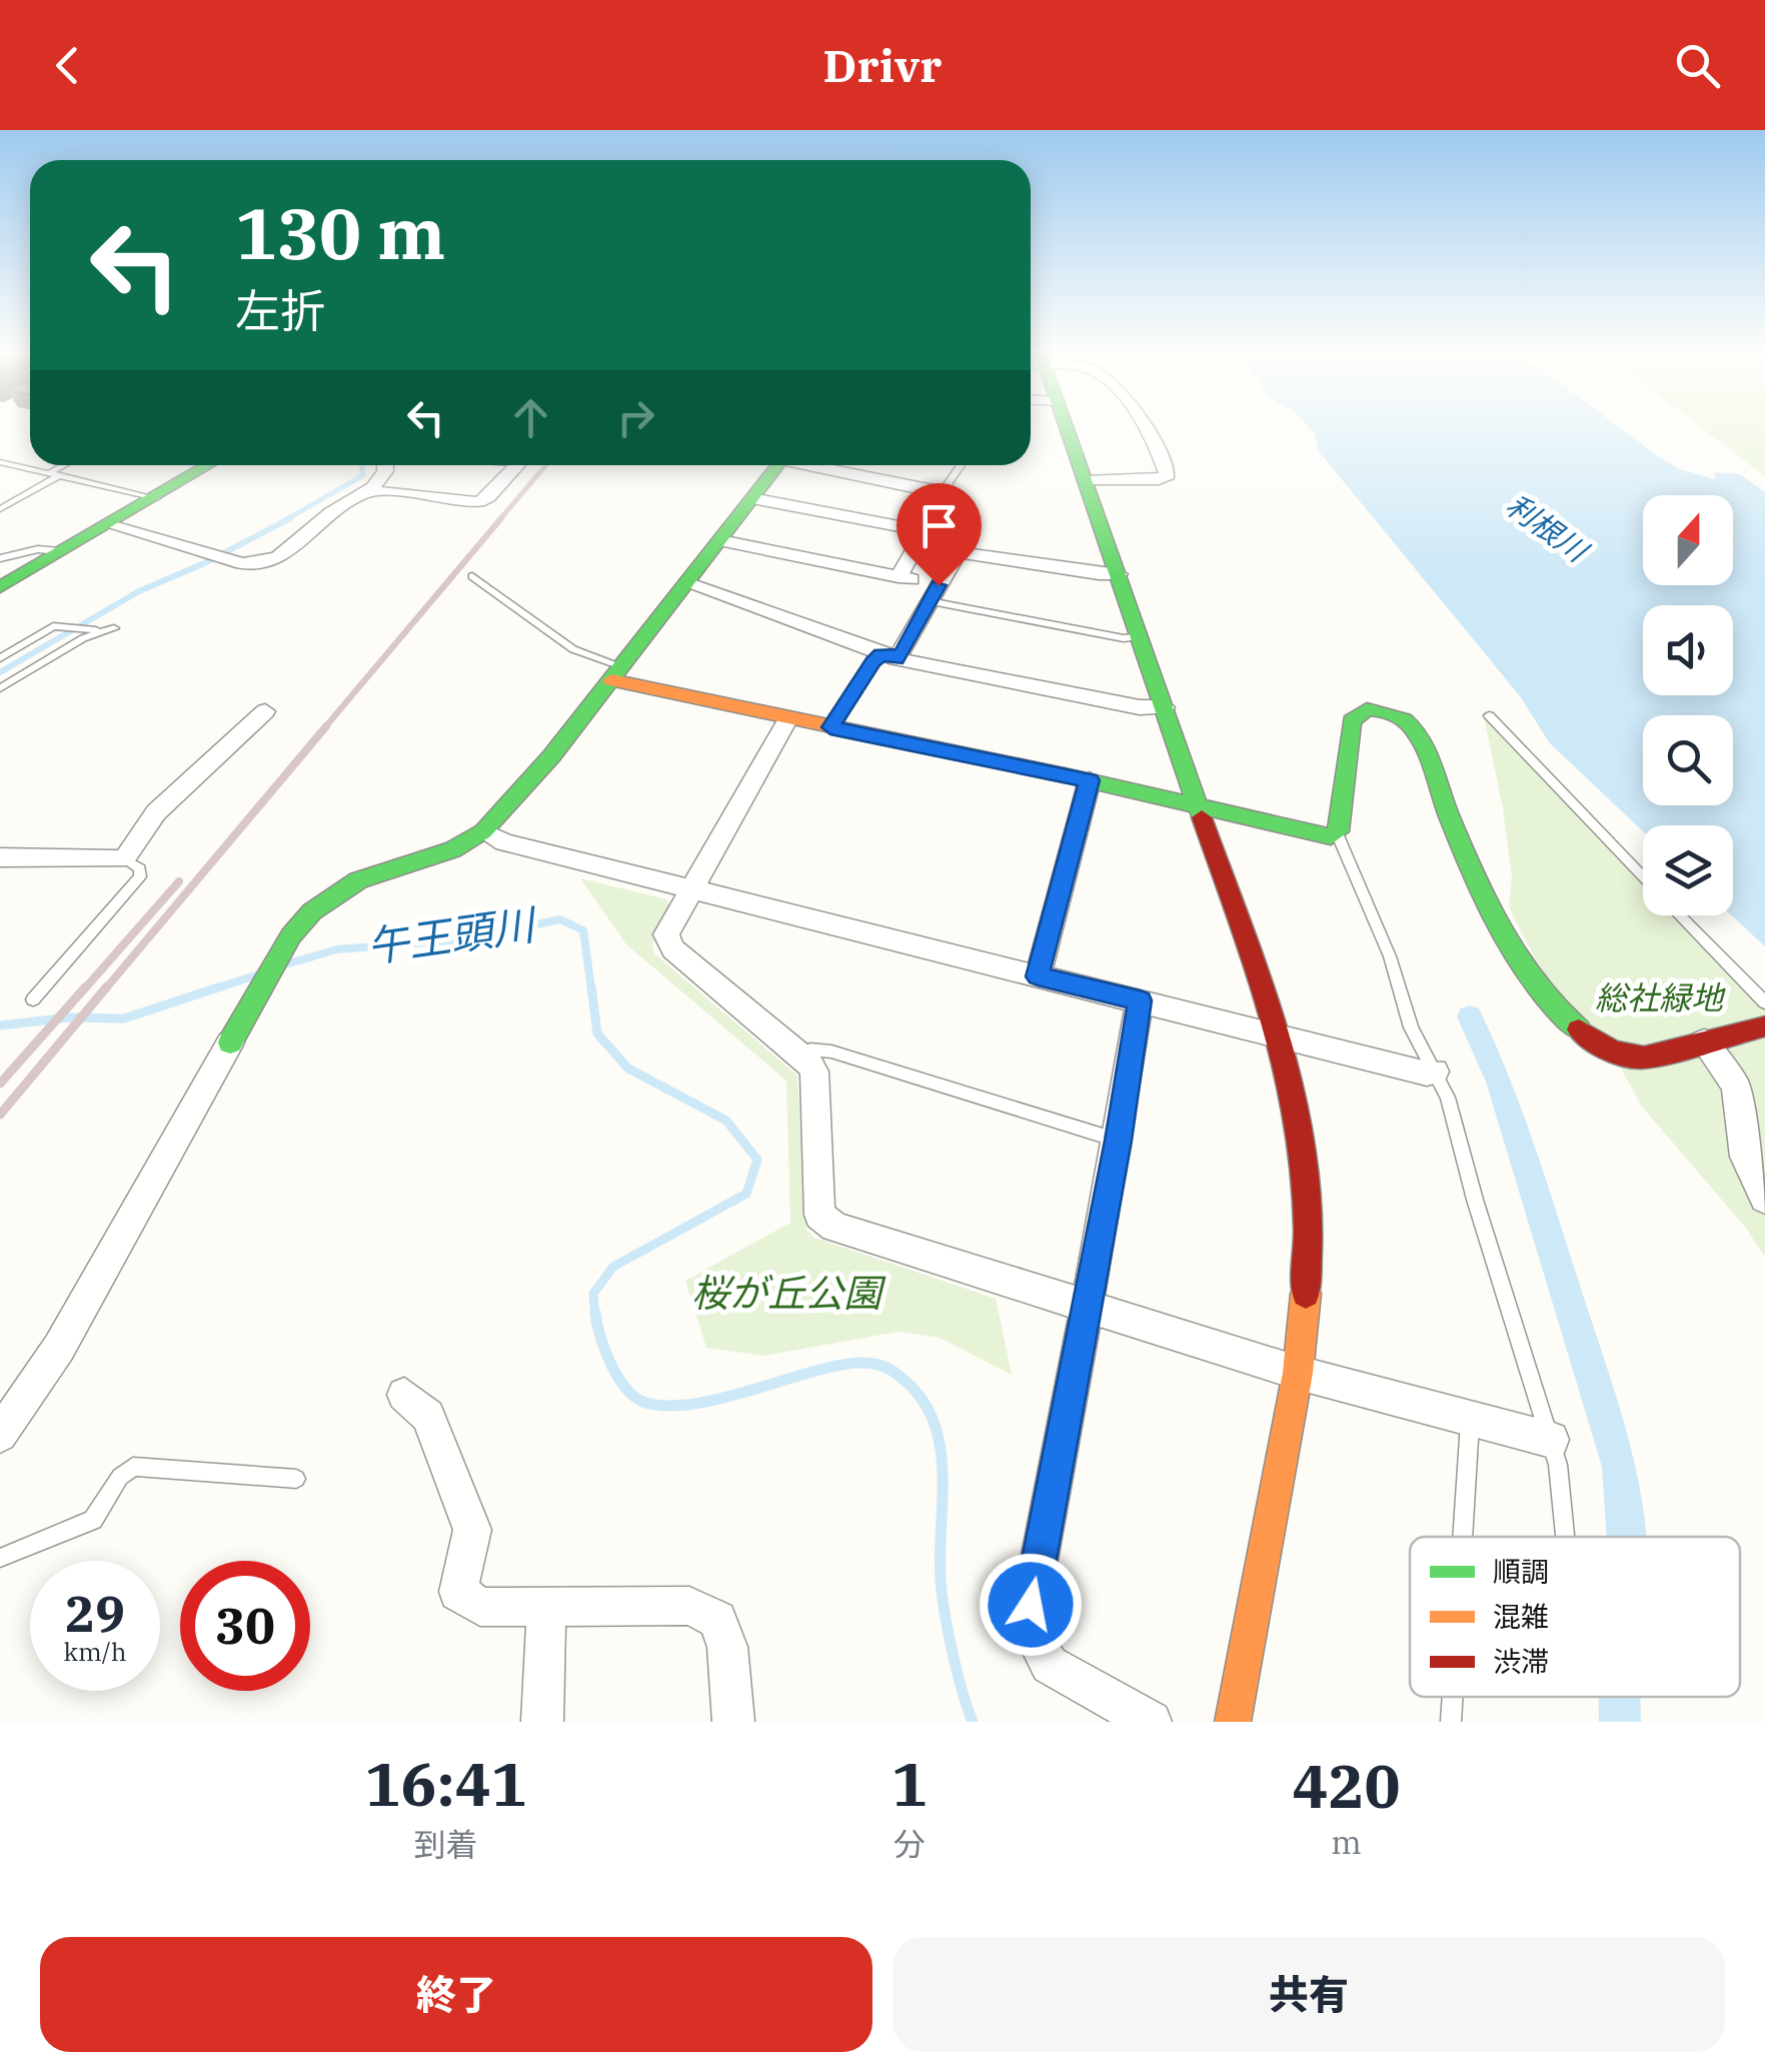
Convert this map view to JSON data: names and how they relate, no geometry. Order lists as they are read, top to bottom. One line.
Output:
{"water":["利根川","午王頭川"],"parks":["総社緑地","桜が丘公園"],"legend":["順調","混雑","渋滞"],"north":"top","page":{"header":"Drivr","turn":["130 m","左折"],"speed":"29 km/h","limit":"30","eta":["16:41","到着","1","分","420","m"],"buttons":["終了","共有"]}}
